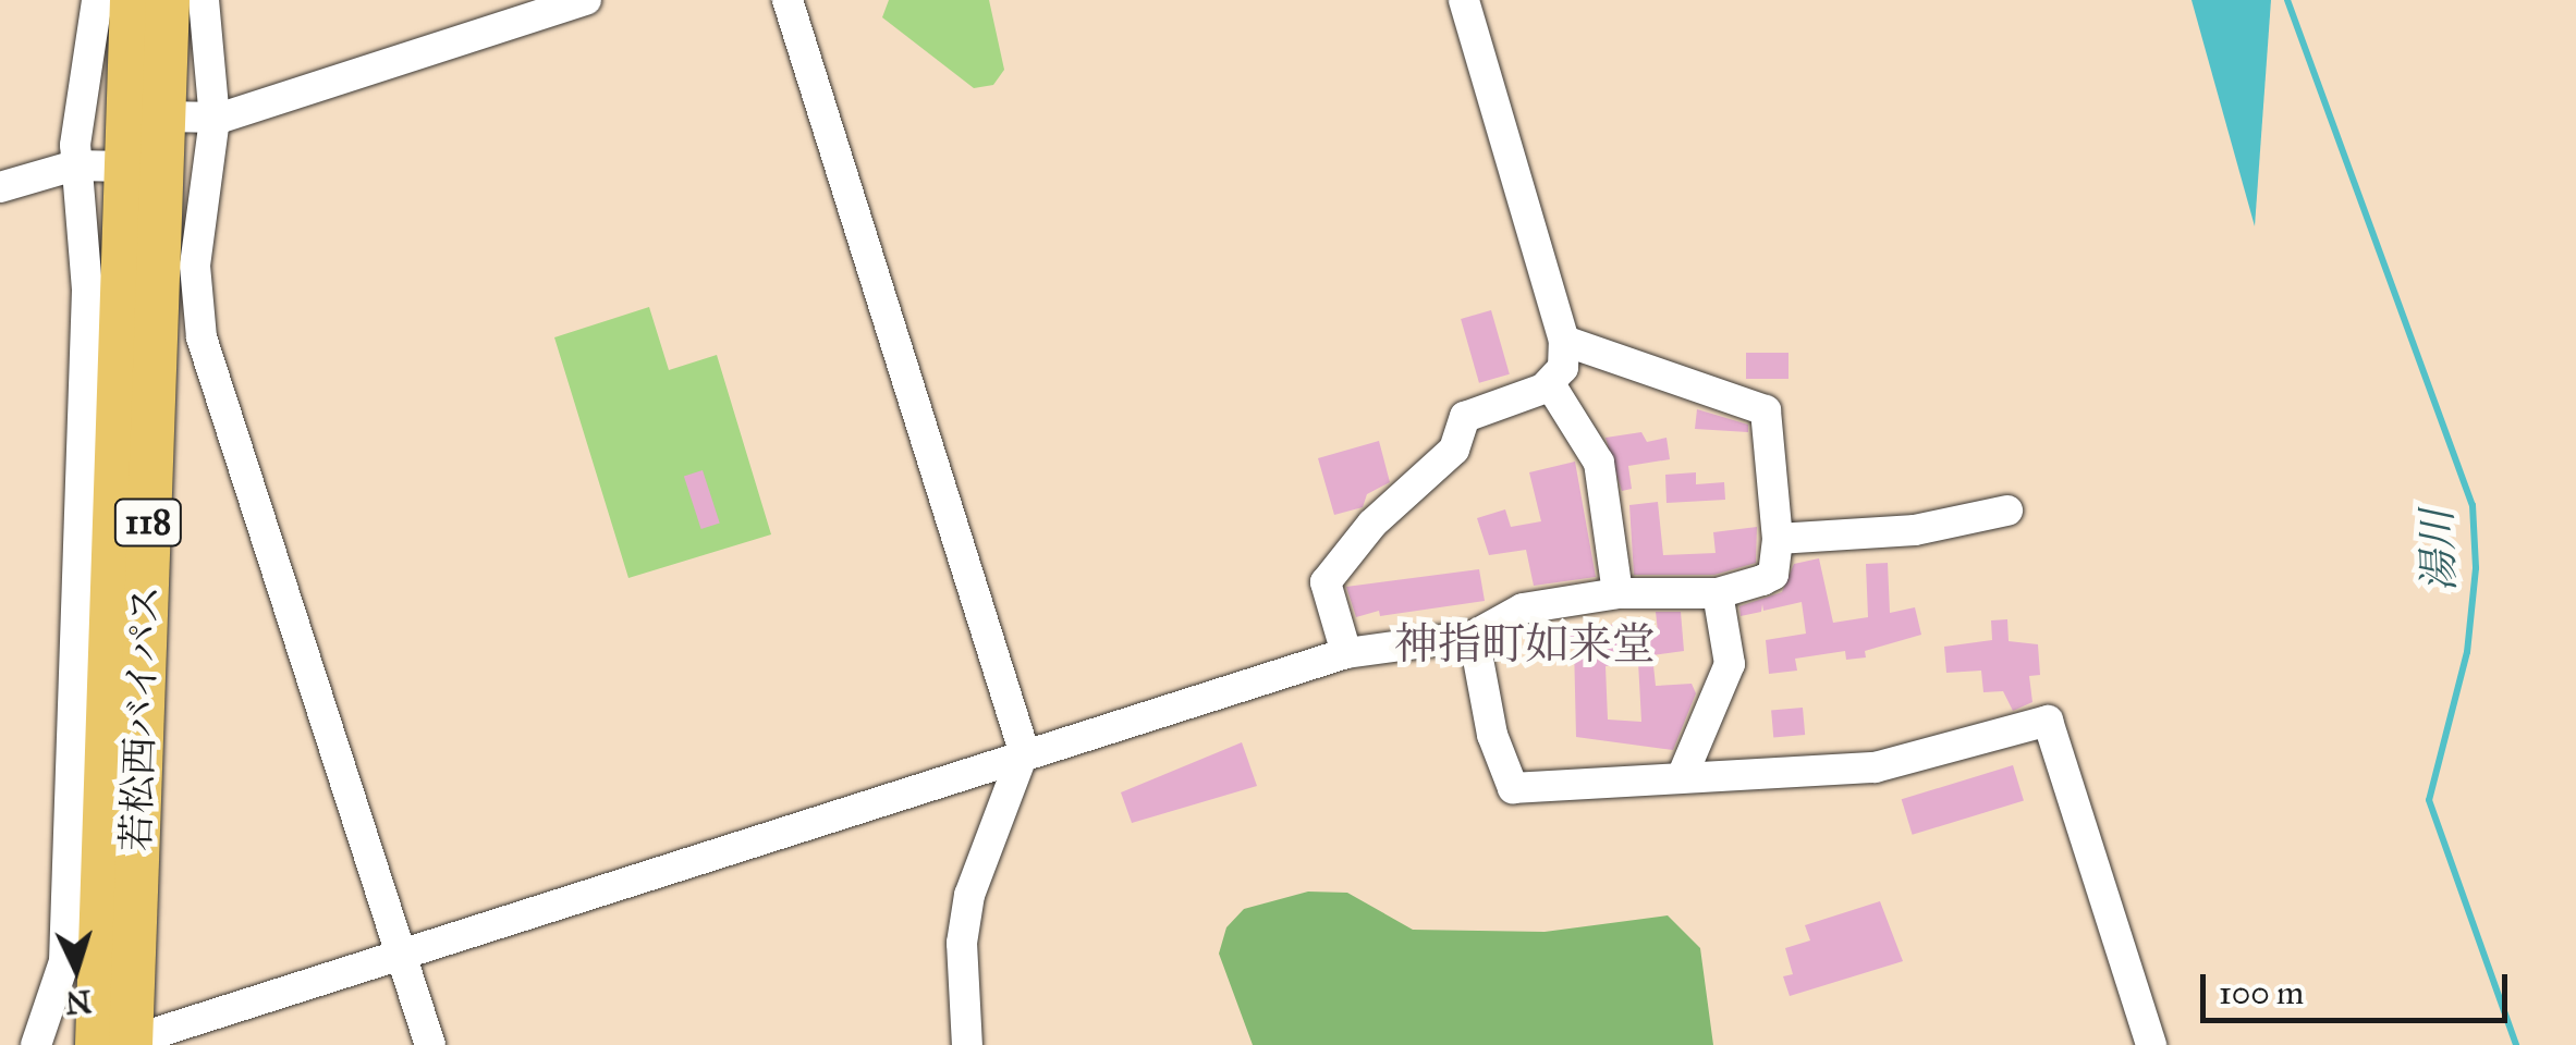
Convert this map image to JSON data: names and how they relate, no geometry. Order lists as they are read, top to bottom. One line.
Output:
{"streets":{"highway":["118","若松西バイパス"]},"districts":["神指町如来堂"],"water":["湯川"],"scale_bar":"100 m","north":"bottom"}
